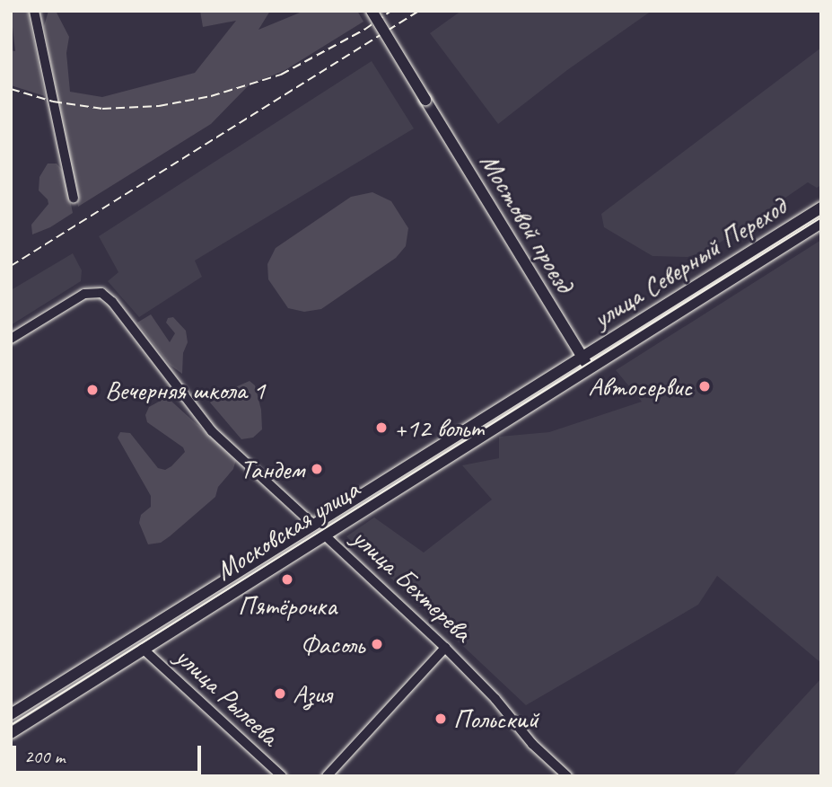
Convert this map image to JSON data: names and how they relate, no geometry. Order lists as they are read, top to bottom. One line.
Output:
{"streets":{"main road":["Мостовой проезд","улица Северный Переход","Московская улица","улица Бехтерева"],"street":["улица Рылеева"]},"crossings":[["Мостовой проезд","улица Северный Переход"],["Мостовой проезд","Московская улица"],["улица Северный Переход","Московская улица"],["Московская улица","улица Бехтерева"],["Московская улица","улица Рылеева"]],"places":["Автосервис","Вечерняя школа 1","+12 вольт","Тандем","Пятёрочка","Фасоль","Азия","Польский"],"scale_bar":"200 m"}
